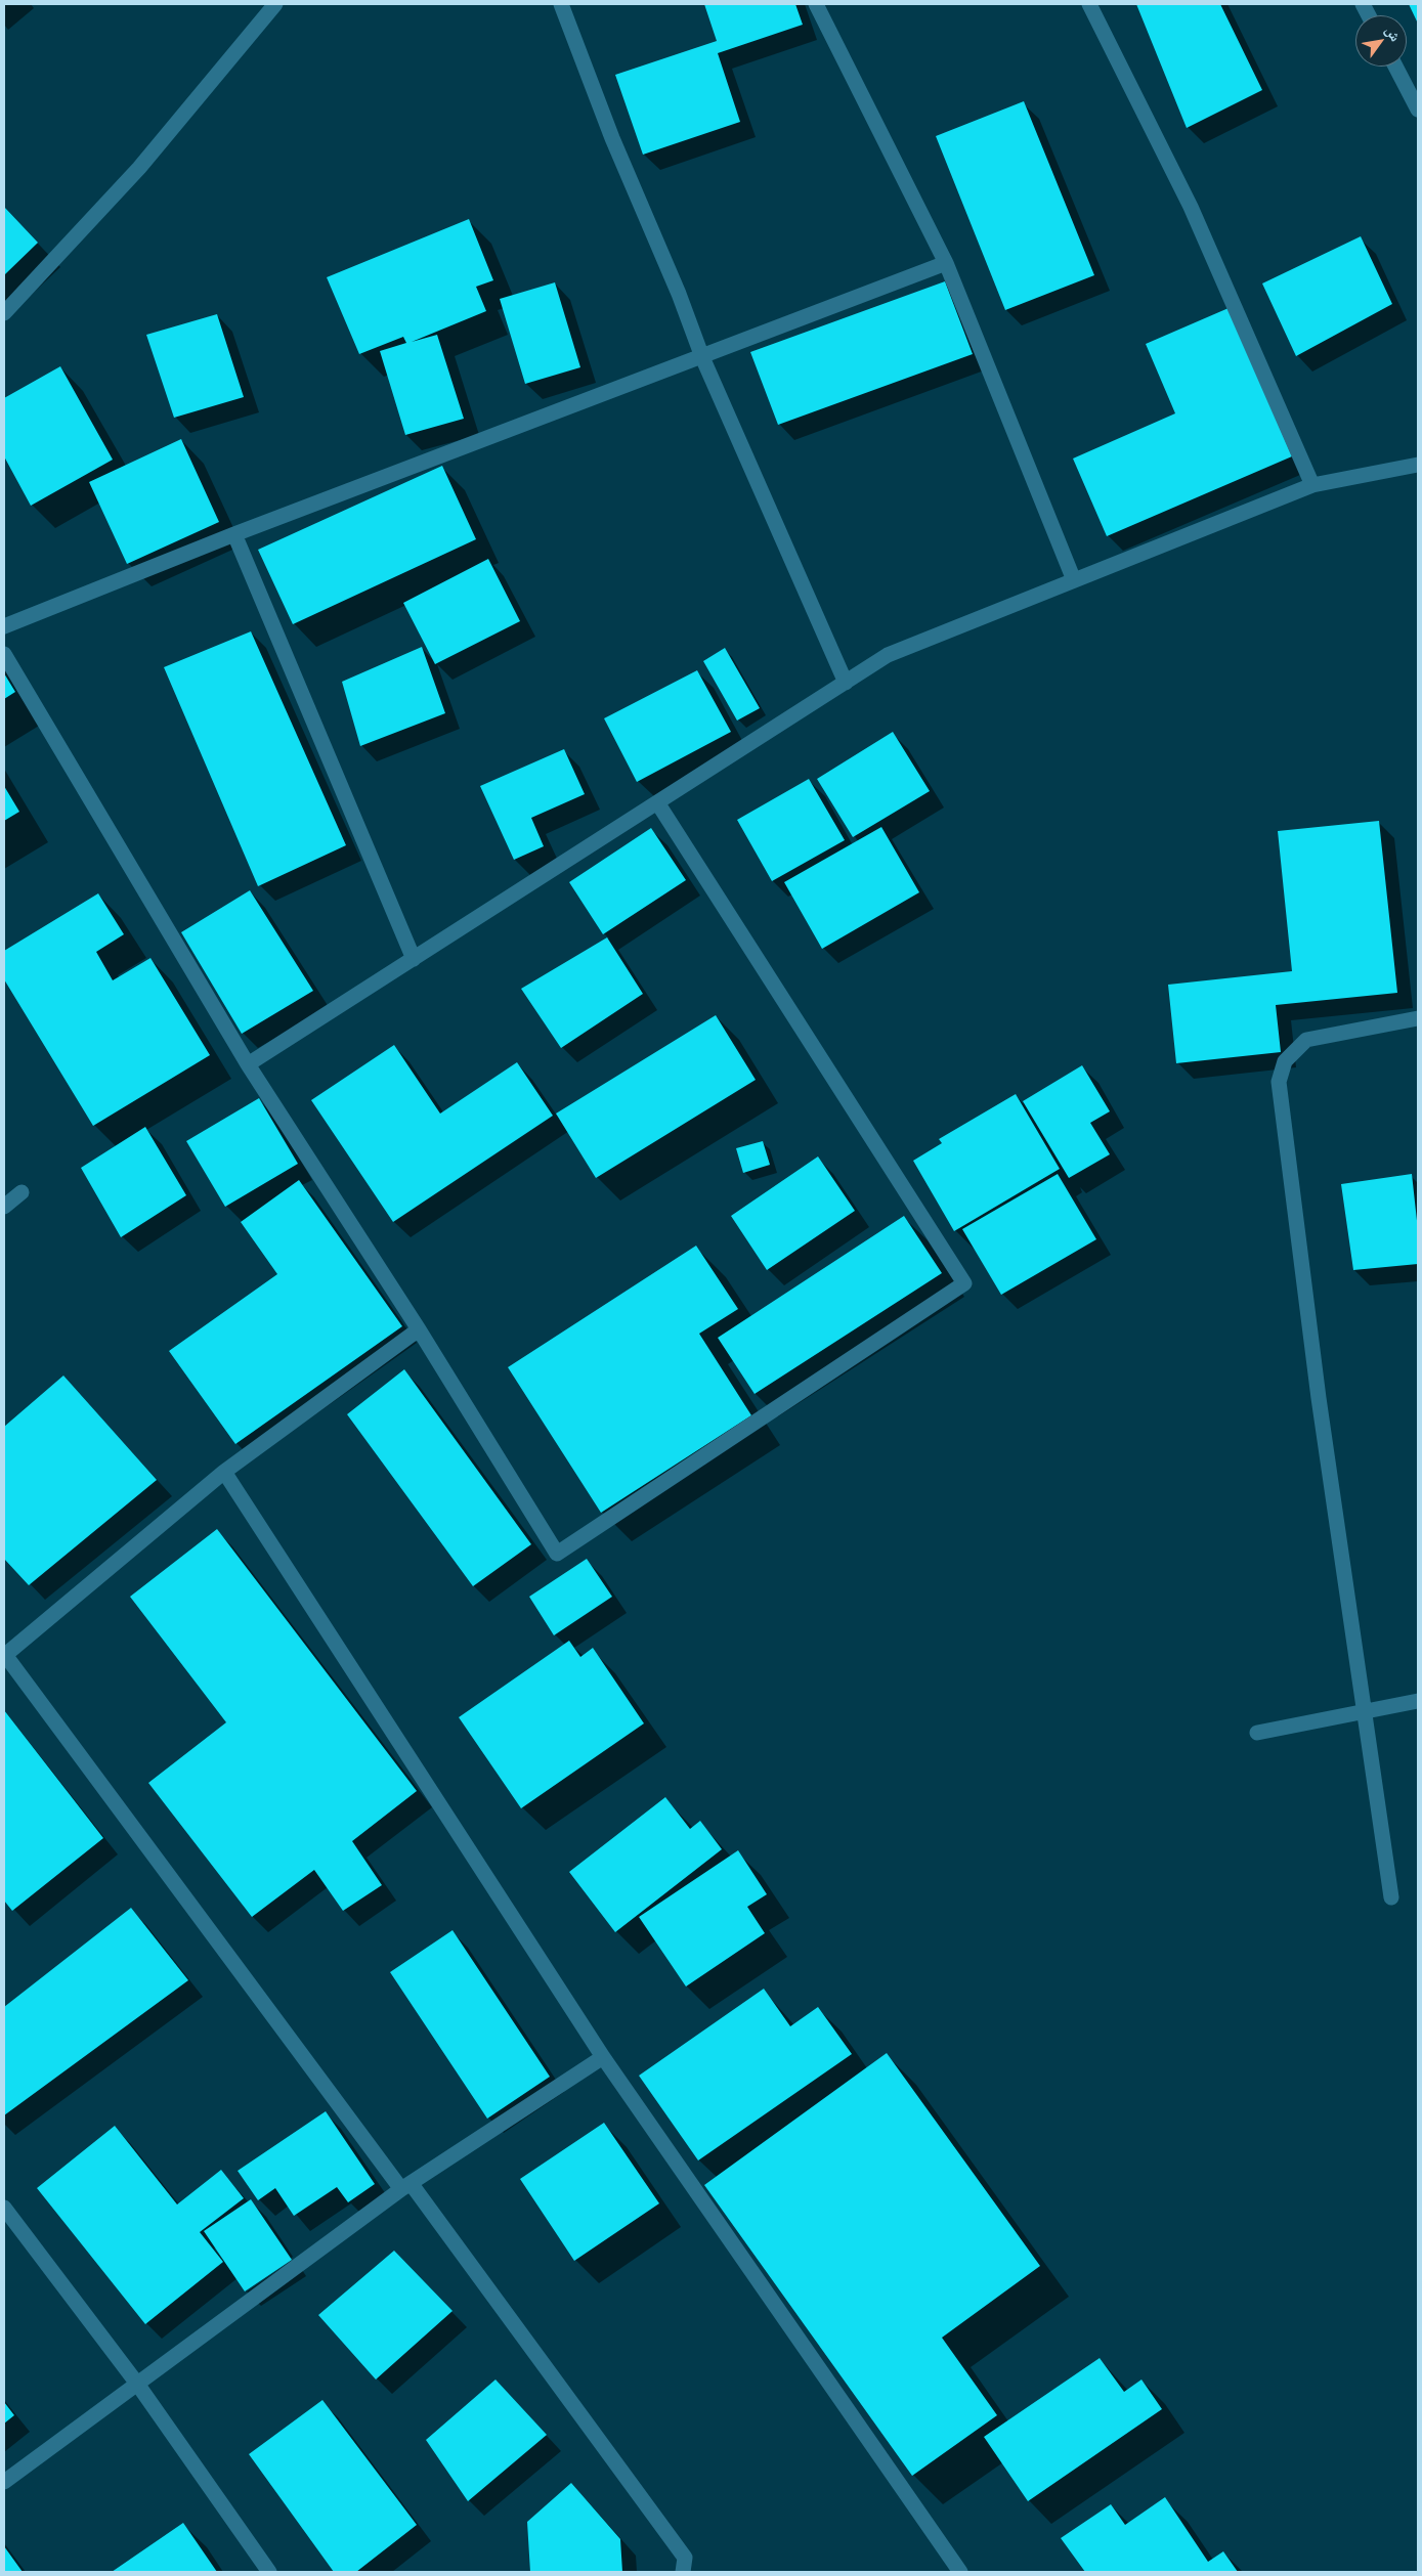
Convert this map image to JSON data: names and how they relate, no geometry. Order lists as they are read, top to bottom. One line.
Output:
{"north":"top right"}
